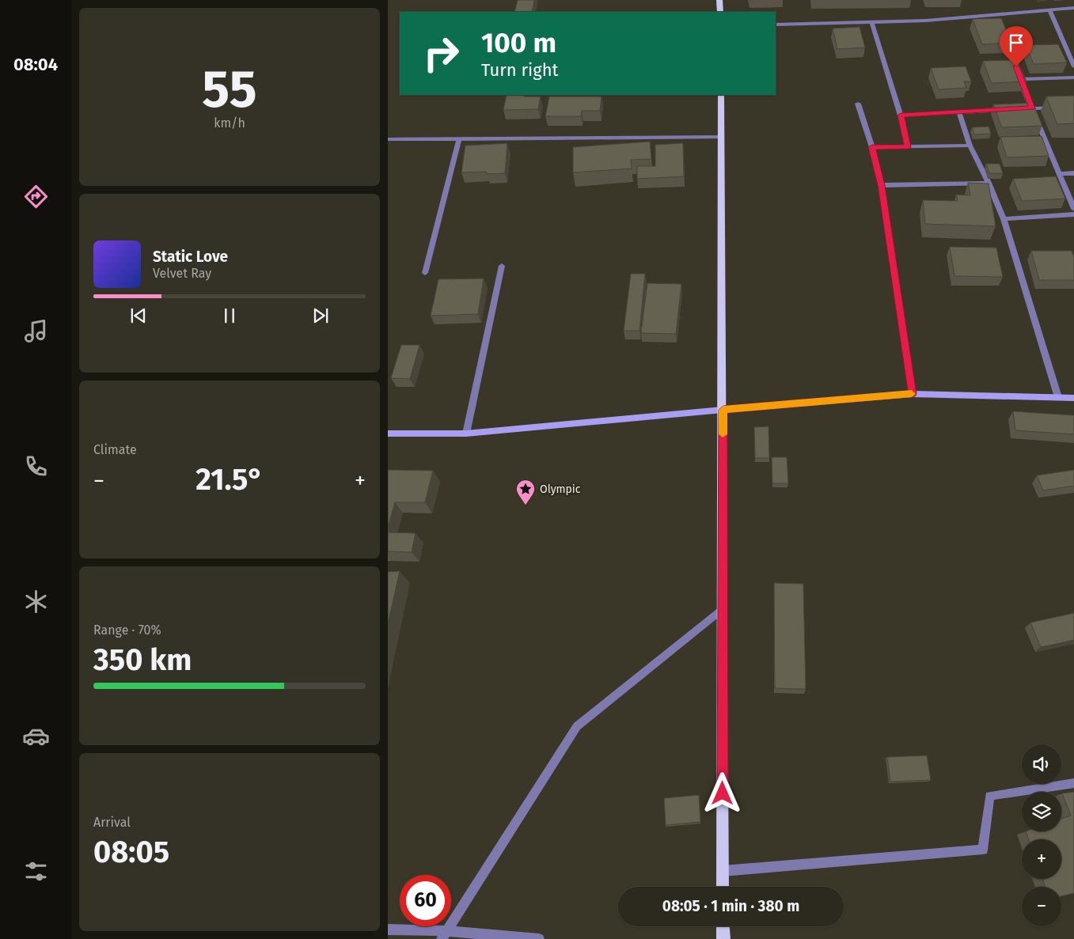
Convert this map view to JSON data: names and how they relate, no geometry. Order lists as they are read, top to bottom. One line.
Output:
{"places":{"place":["Olympic"]},"page":{"tabs":"08:04","tile":[["55","km/h"],"Climate",["Range · 70%","350 km"],["Arrival","08:05"]],"turn":["100 m","Turn right"],"song":["Static Love","Velvet Ray"],"heat":["−","21.5°","+"],"map_buttons":["+","−"],"limit":"60","trip":"08:05 · 1 min · 380 m"}}
